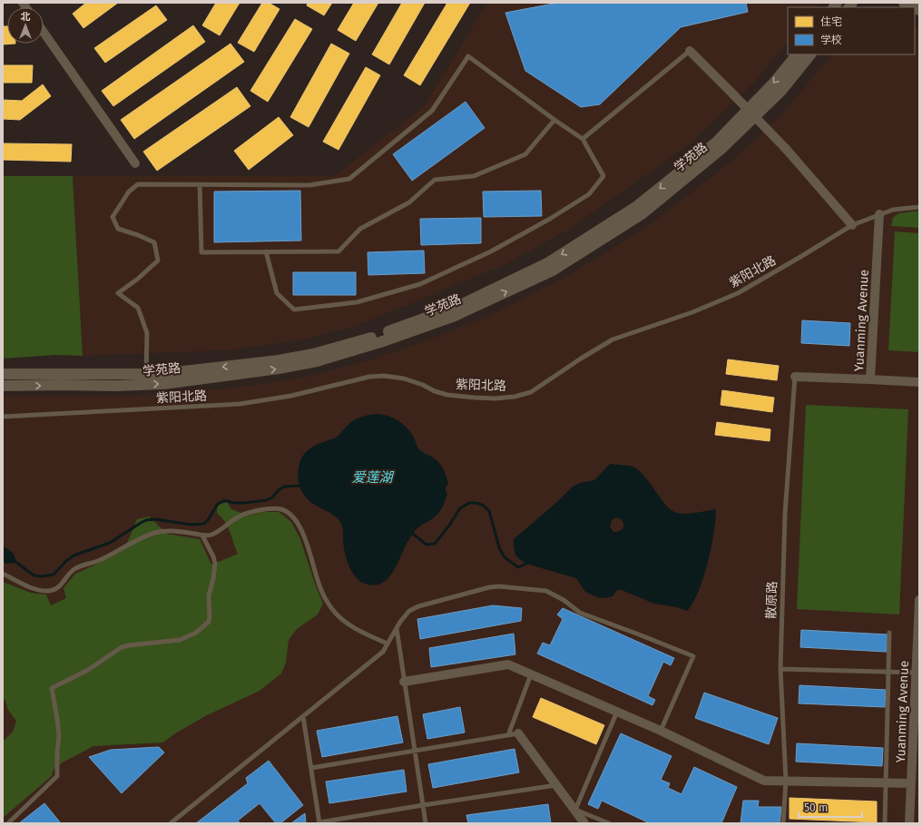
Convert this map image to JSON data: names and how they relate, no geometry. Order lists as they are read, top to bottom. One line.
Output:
{"streets":{"street":["学苑路","Yuanming Avenue"],"lane":["紫阳北路","散原路"]},"crossings":[["紫阳北路","Yuanming Avenue"]],"water":["爱莲湖"],"legend":["住宅","学校"],"scale_bar":"50 m","north":"top"}
